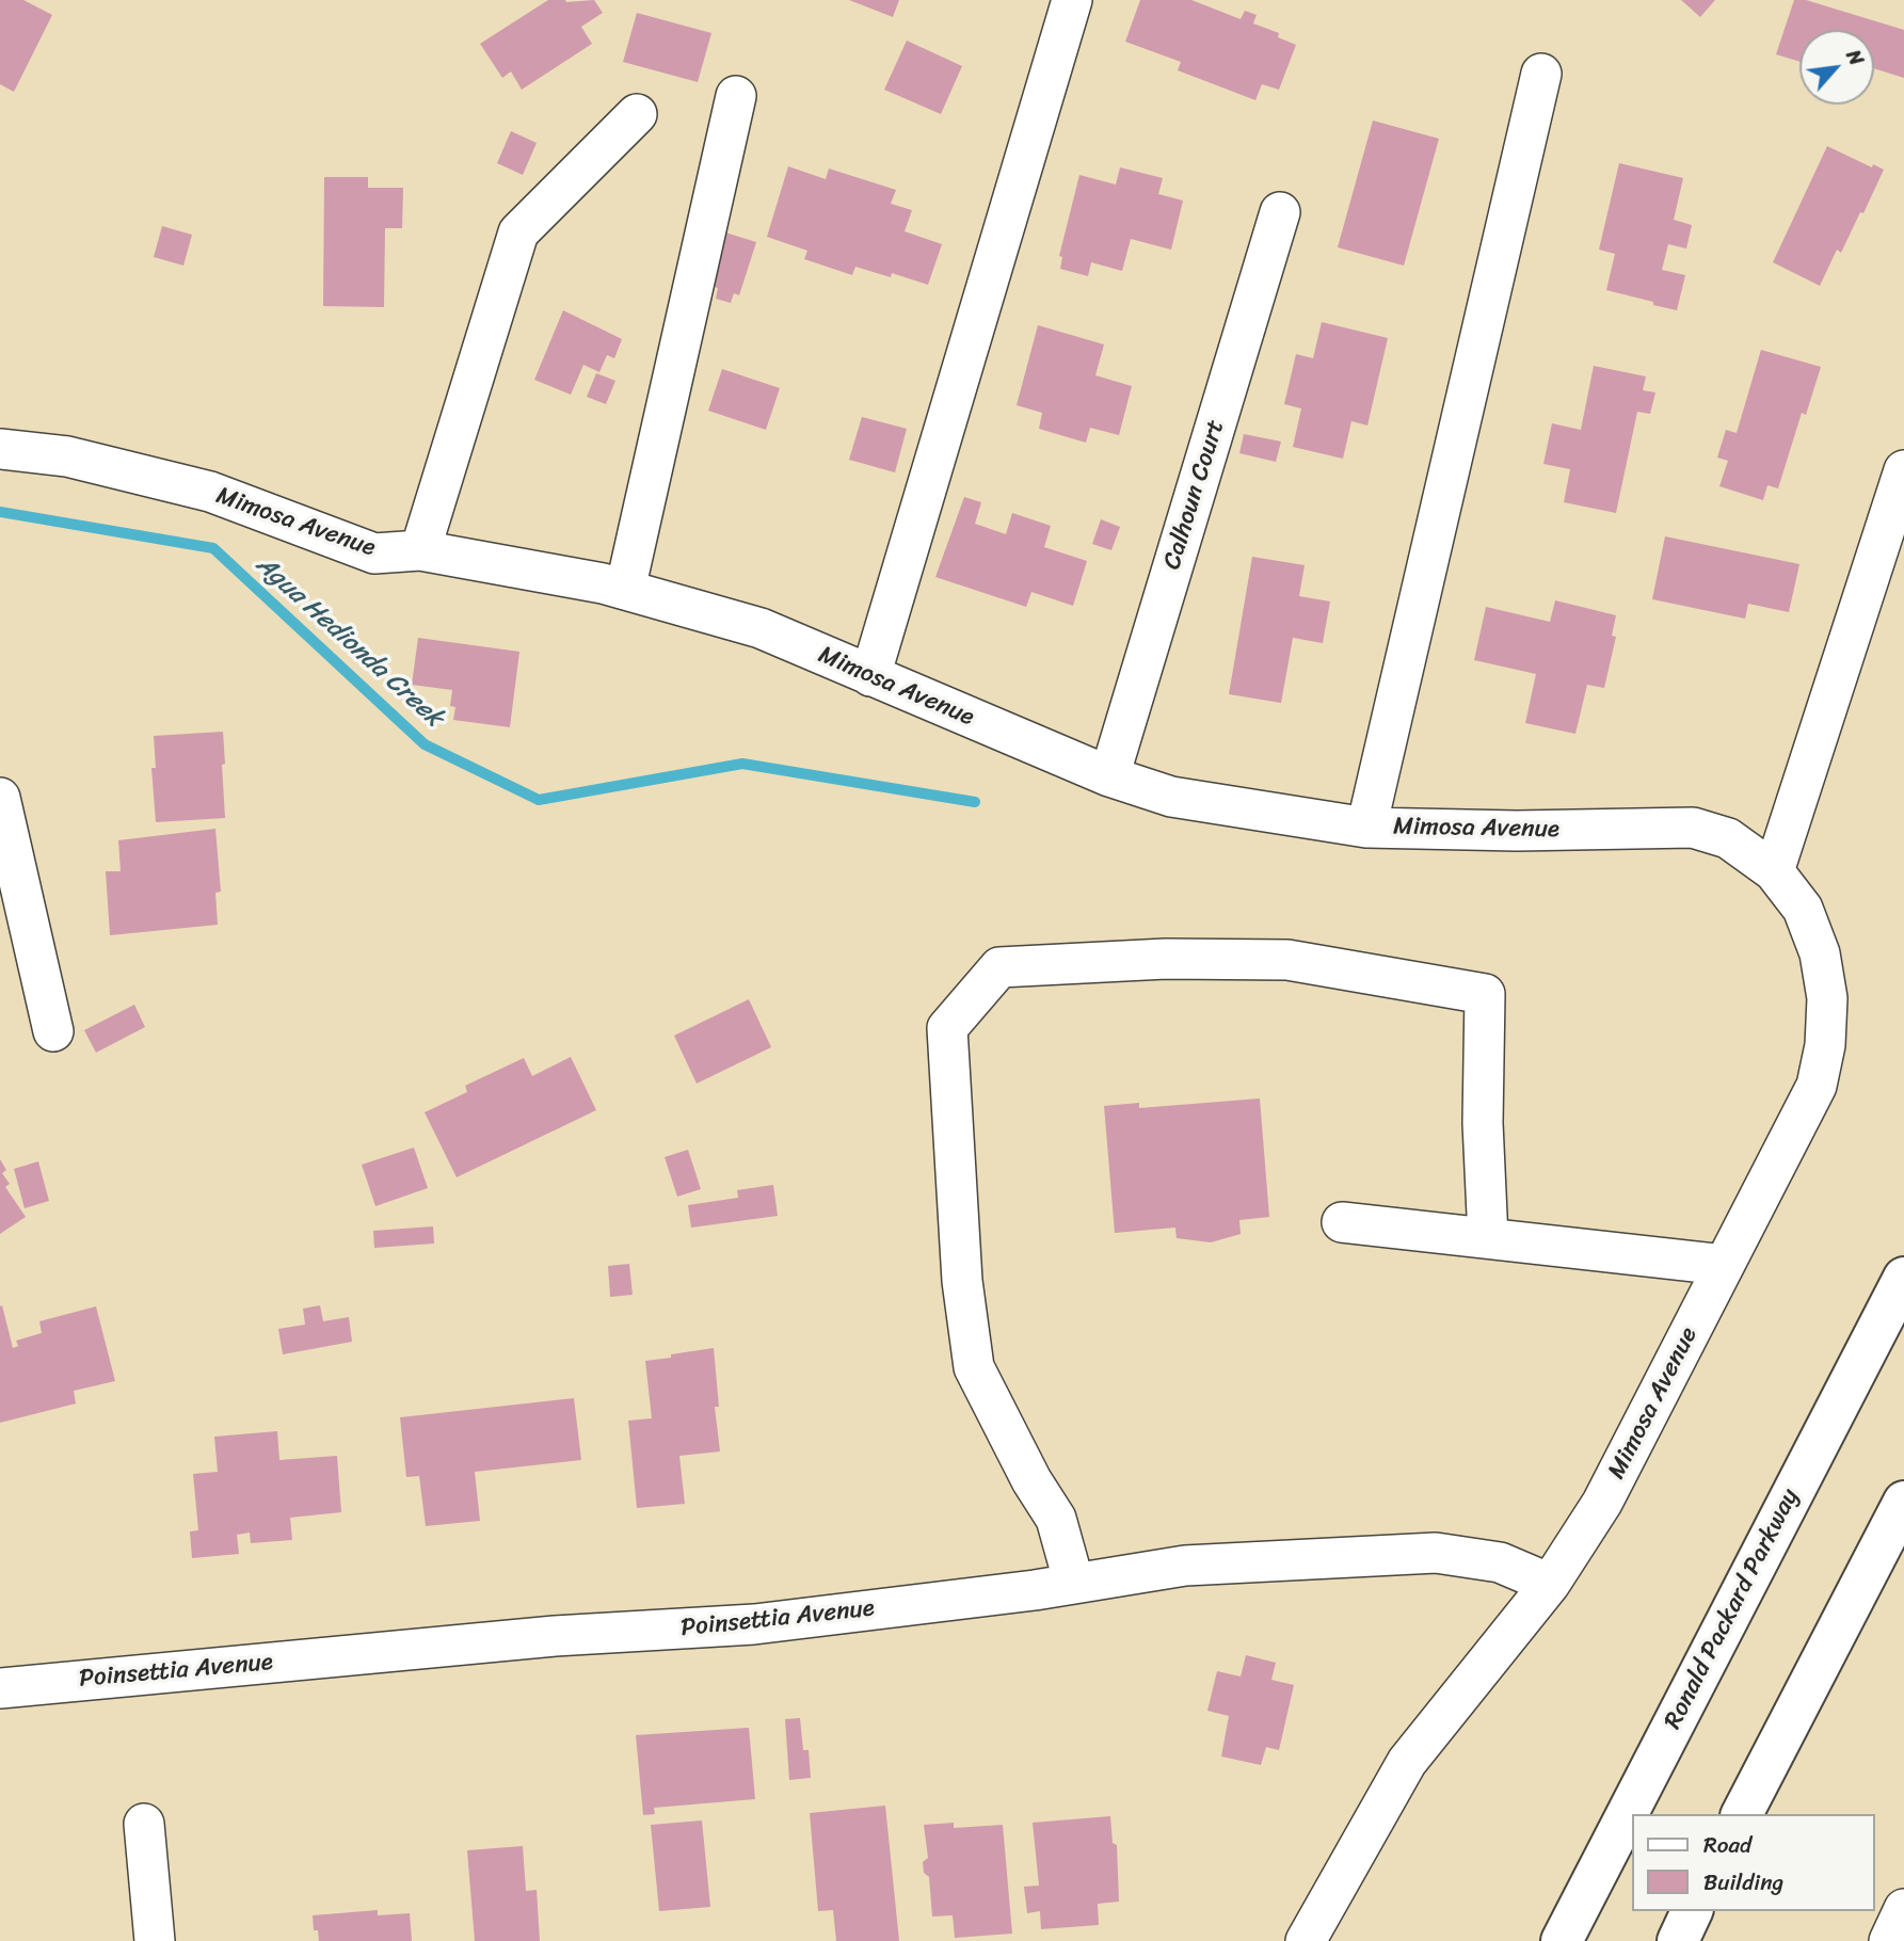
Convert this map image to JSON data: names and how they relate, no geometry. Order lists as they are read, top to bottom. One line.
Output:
{"streets":{"highway":["Ronald Packard Parkway"],"street":["Calhoun Court","Mimosa Avenue","Poinsettia Avenue"]},"crossings":[["Calhoun Court","Mimosa Avenue"],["Mimosa Avenue","Poinsettia Avenue"]],"water":["Agua Hedionda Creek"],"legend":["Road","Building"],"north":"top right"}
